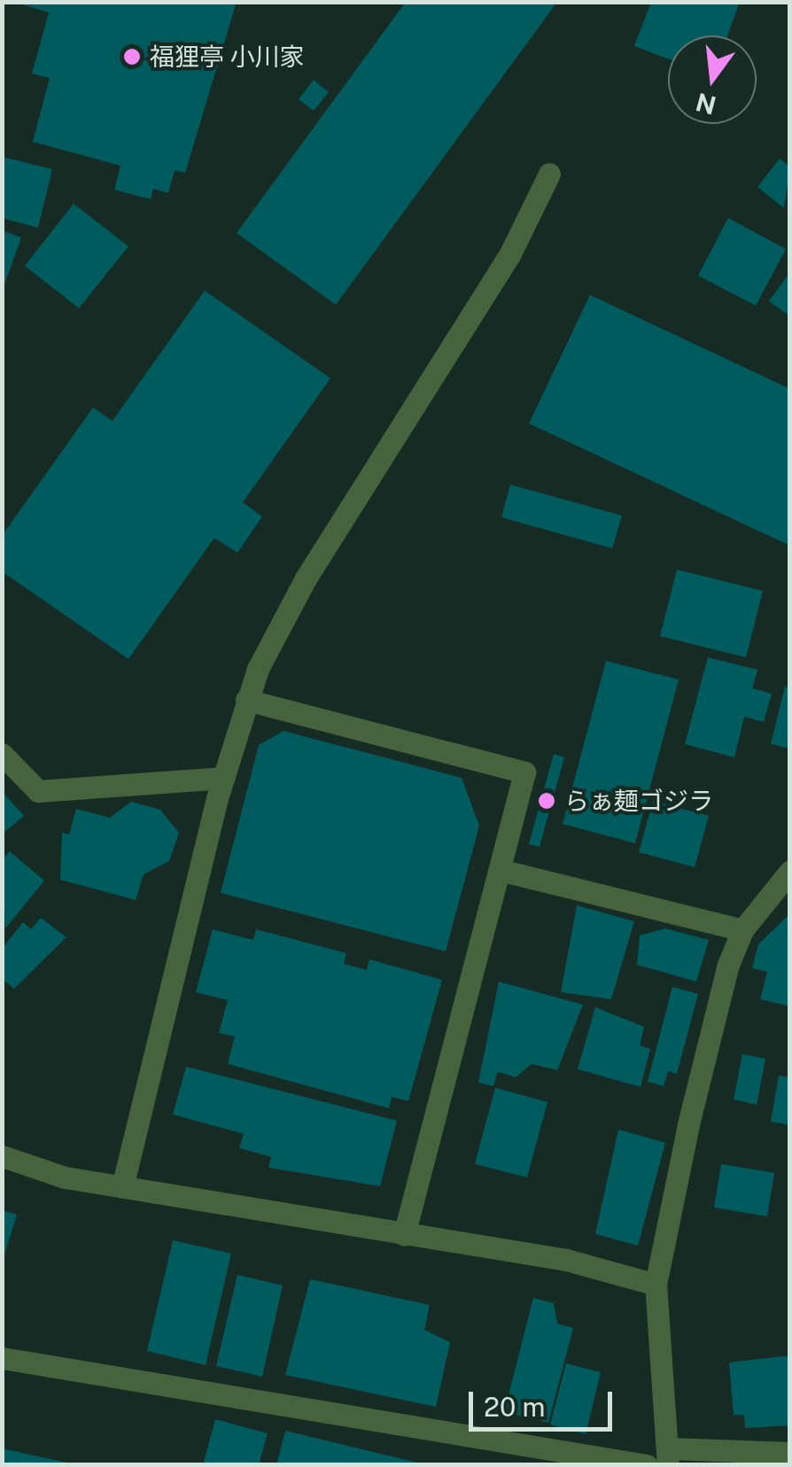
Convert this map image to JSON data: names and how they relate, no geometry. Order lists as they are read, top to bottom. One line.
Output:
{"places":["福狸亭 小川家","らぁ麺ゴジラ"],"scale_bar":"20 m","north":"bottom"}
